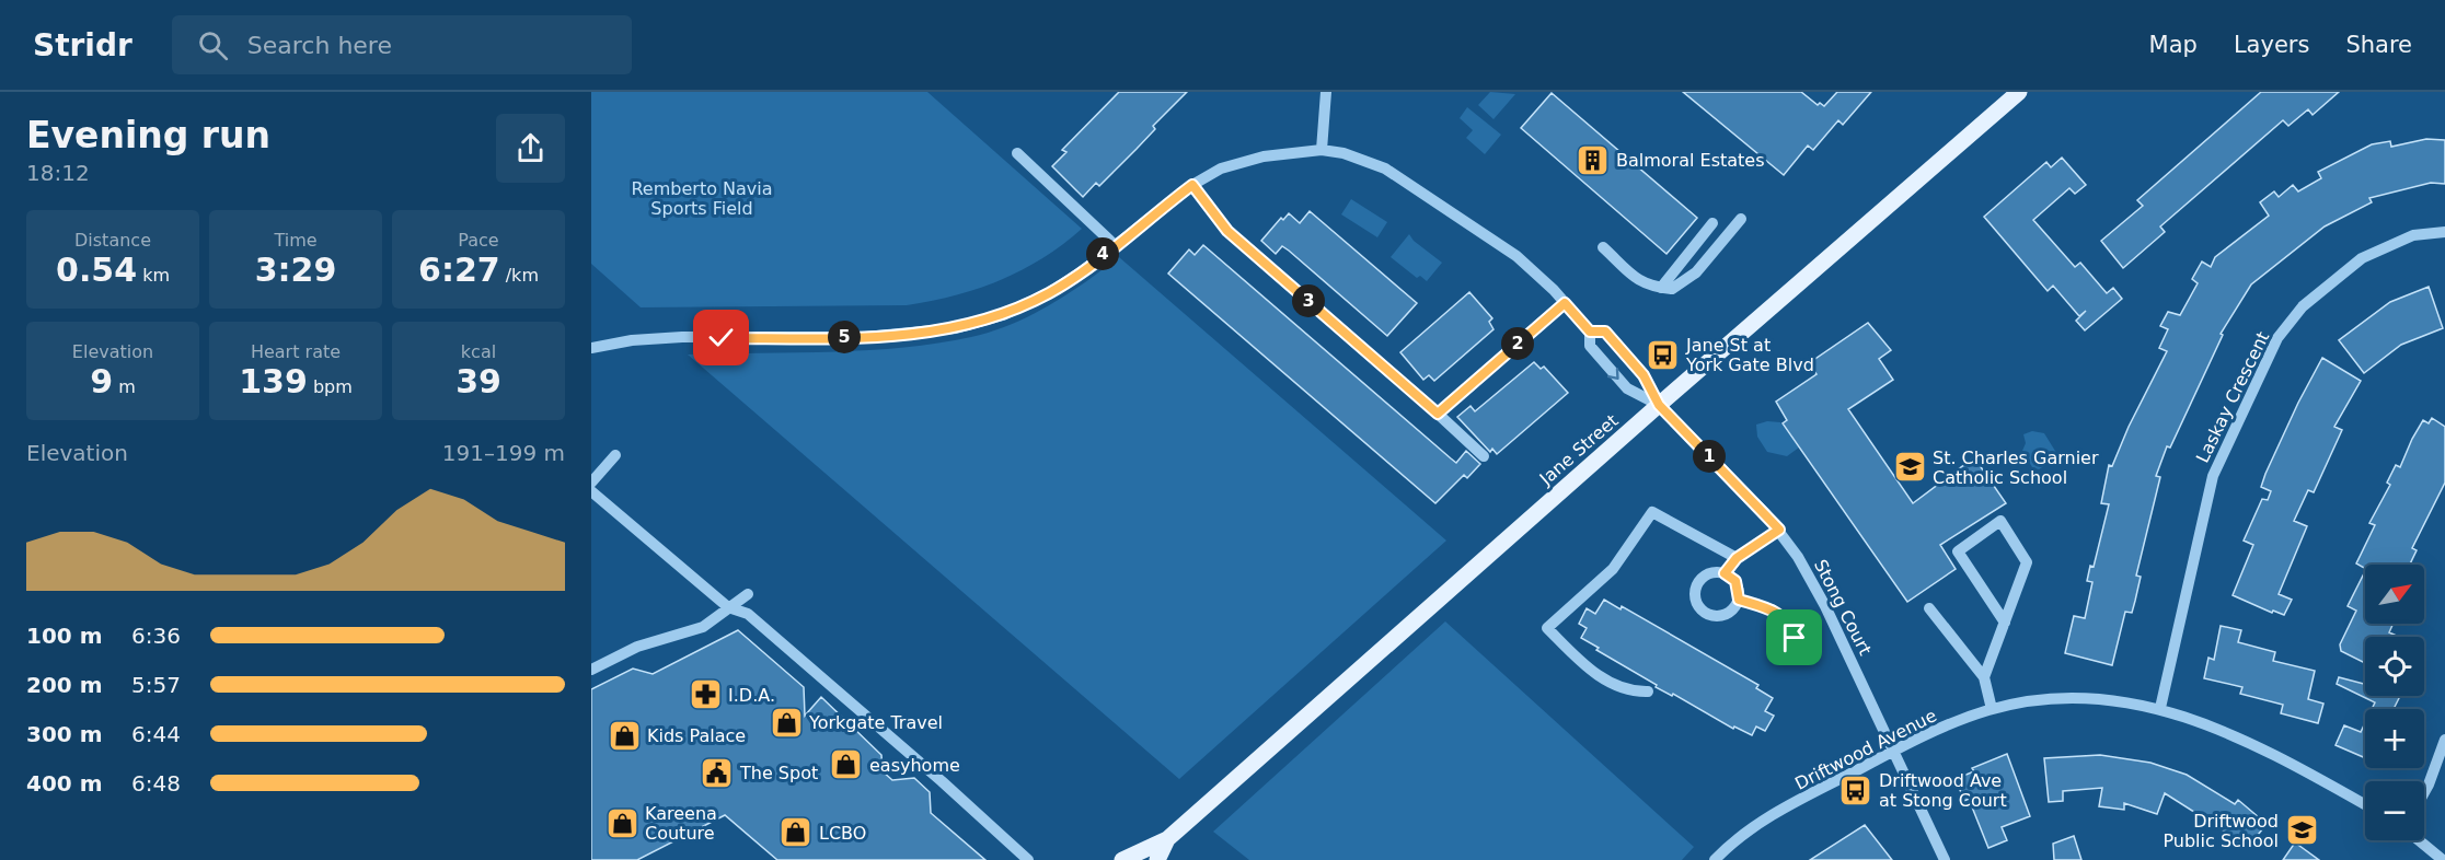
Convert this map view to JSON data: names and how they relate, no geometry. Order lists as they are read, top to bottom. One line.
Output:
{"streets":{"main road":["Jane Street"],"street":["Laskay Crescent","Stong Court","Driftwood Avenue"]},"crossings":[["Laskay Crescent","Driftwood Avenue"],["Jane Street","Stong Court"],["Stong Court","Driftwood Avenue"]],"parks":["Remberto Navia Sports Field"],"places":{"building":["Balmoral Estates"],"bus stop":["Jane St at York Gate Blvd","Driftwood Ave at Stong Court"],"school or university":["St. Charles Garnier Catholic School","Driftwood Public School"],"pharmacy":["I.D.A."],"shop":["Yorkgate Travel","Kids Palace","easyhome","Kareena Couture","LCBO"],"public building":["The Spot"]},"north":"top right","page":{"header":"Stridr","search":"Search here","nav":["Map","Layers","Share"],"heading":["Evening run","18:12"],"stats":[["Distance","0.54 km"],["Time","3:29"],["Pace","6:27 /km"],["Elevation","9 m"],["Heart rate","139 bpm"],["kcal","39"]],"pins":["4","3","5","2","1"],"chart":["Elevation","191–199 m"],"map_buttons":["+","−"],"list":[{"name":"100 m","note":"6:36"},{"name":"200 m","note":"5:57"},{"name":"300 m","note":"6:44"},{"name":"400 m","note":"6:48"}]}}
